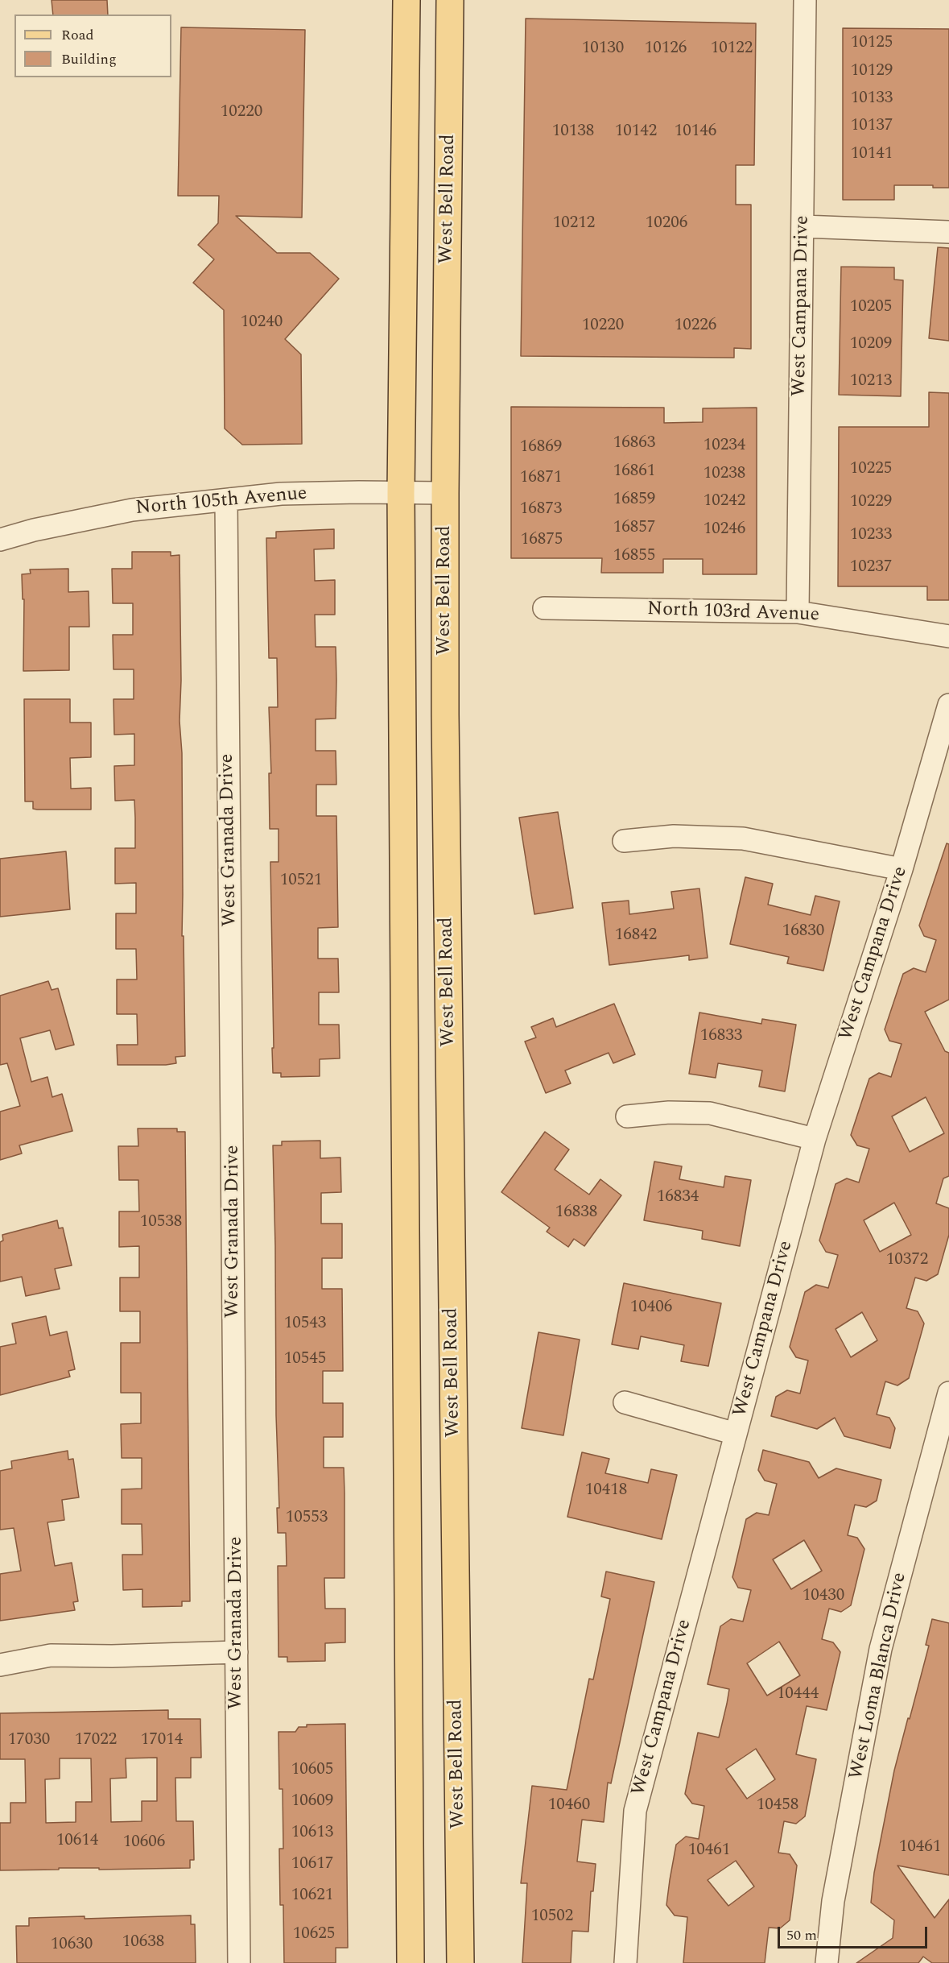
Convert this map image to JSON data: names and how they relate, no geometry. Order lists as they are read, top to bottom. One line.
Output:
{"streets":{"main road":["West Bell Road"],"street":["West Campana Drive","North 105th Avenue","North 103rd Avenue","West Granada Drive","West Loma Blanca Drive"]},"crossings":[["West Bell Road","North 105th Avenue"],["West Campana Drive","North 103rd Avenue"],["North 105th Avenue","West Granada Drive"]],"house_numbers":["10125","10130","10126","10122","10129","10133","10220","10137","10138","10142","10146","10141","10212","10206","10205","10240","10220","10226","10209","10213","16863","10234","16869","10225","16861","10238","16871","16859","10242","10229","16873","16857","10246","10233","16875","16855","10237","10521","16830","16842","16833","16834","16838","10538","10372","10406","10543","10545","10418","10553","10430","10444","17030","17022","17014","10605","10609","10460","10458","10613","10614","10606","10461","10461","10617","10621","10502","10625","10638","10630"],"legend":["Road","Building"],"scale_bar":"50 m"}
